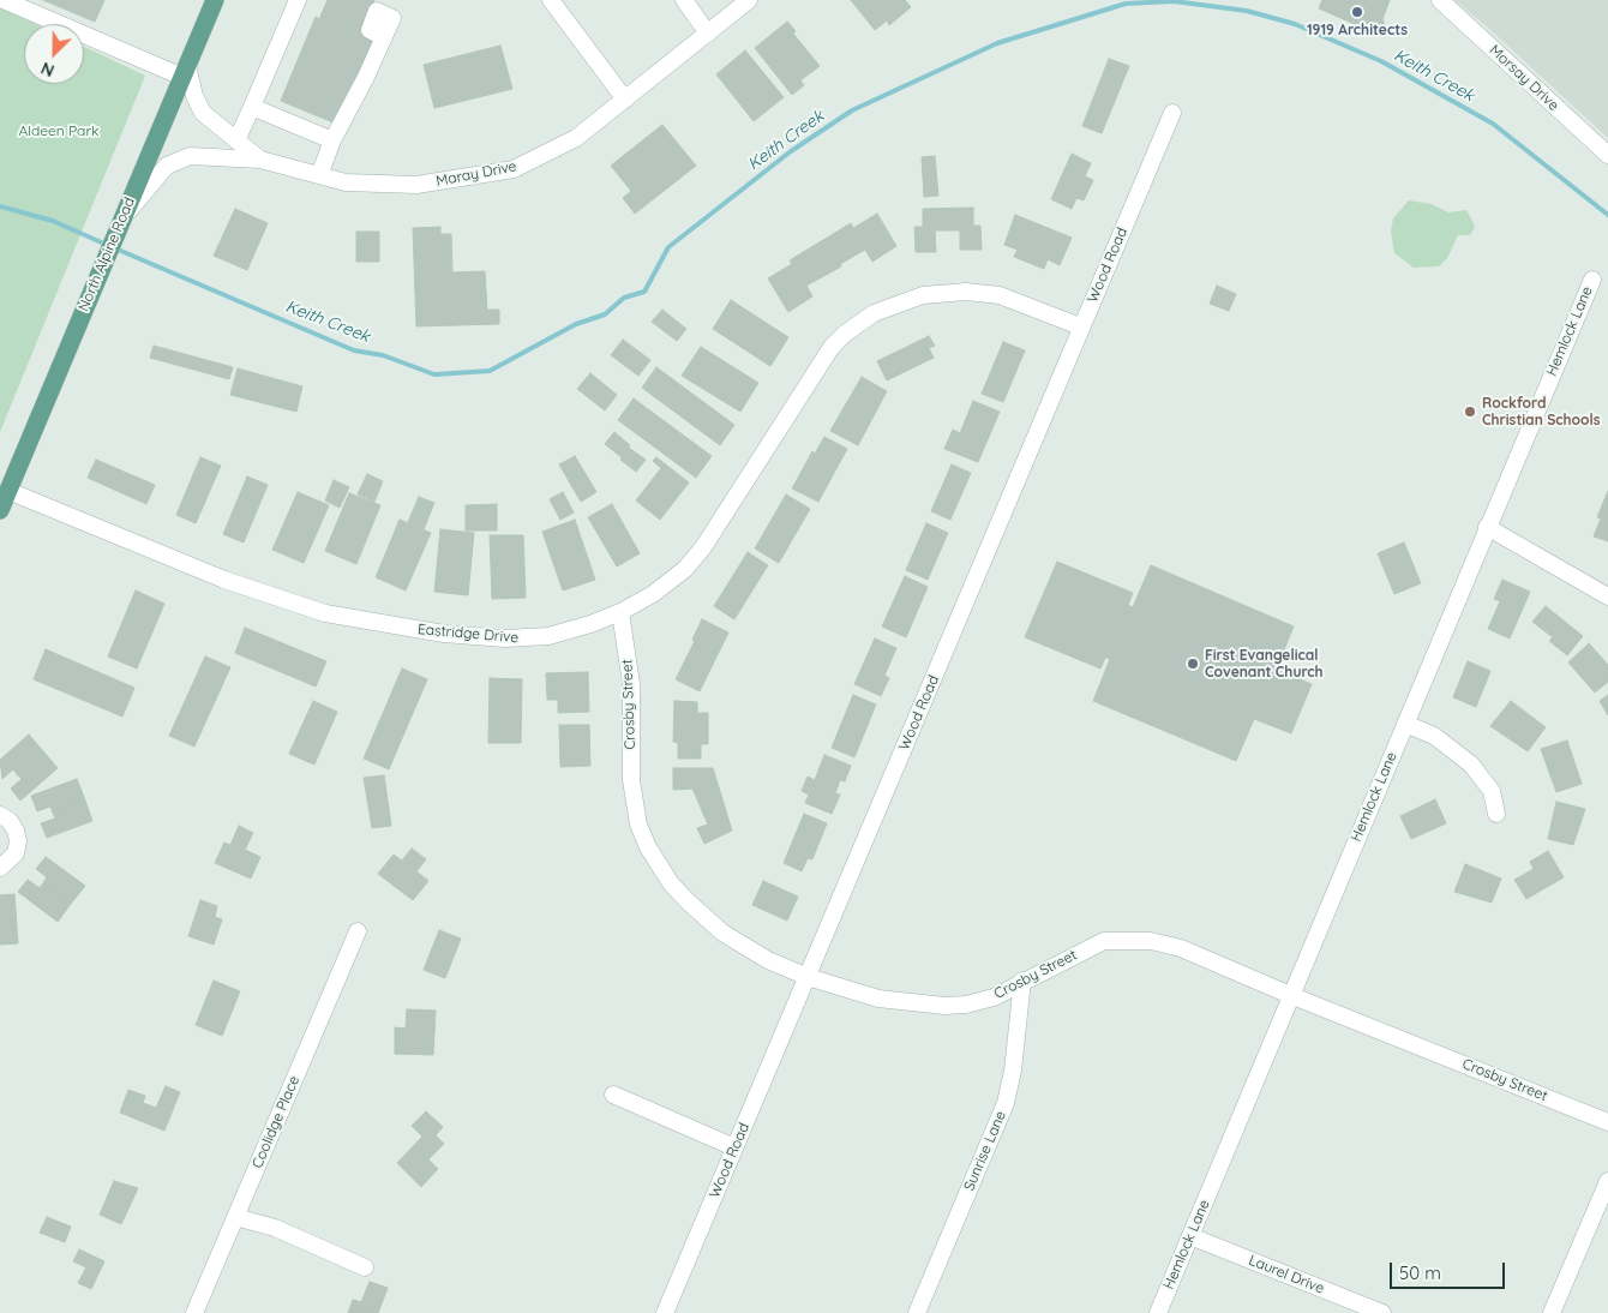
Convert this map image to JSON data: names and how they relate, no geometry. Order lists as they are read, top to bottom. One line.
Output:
{"streets":{"main road":["North Alpine Road"],"street":["Morsay Drive","Maray Drive","Wood Road","Hemlock Lane","Eastridge Drive","Crosby Street","Coolidge Place","Sunrise Lane","Laurel Drive"]},"crossings":[["North Alpine Road","Eastridge Drive"],["Wood Road","Eastridge Drive"],["Wood Road","Crosby Street"],["Hemlock Lane","Crosby Street"],["Hemlock Lane","Laurel Drive"],["Eastridge Drive","Crosby Street"],["Crosby Street","Sunrise Lane"]],"water":["Keith Creek"],"parks":["Aldeen Park"],"places":["1919 Architects","Rockford Christian Schools","First Evangelical Covenant Church"],"scale_bar":"50 m","north":"bottom left"}
